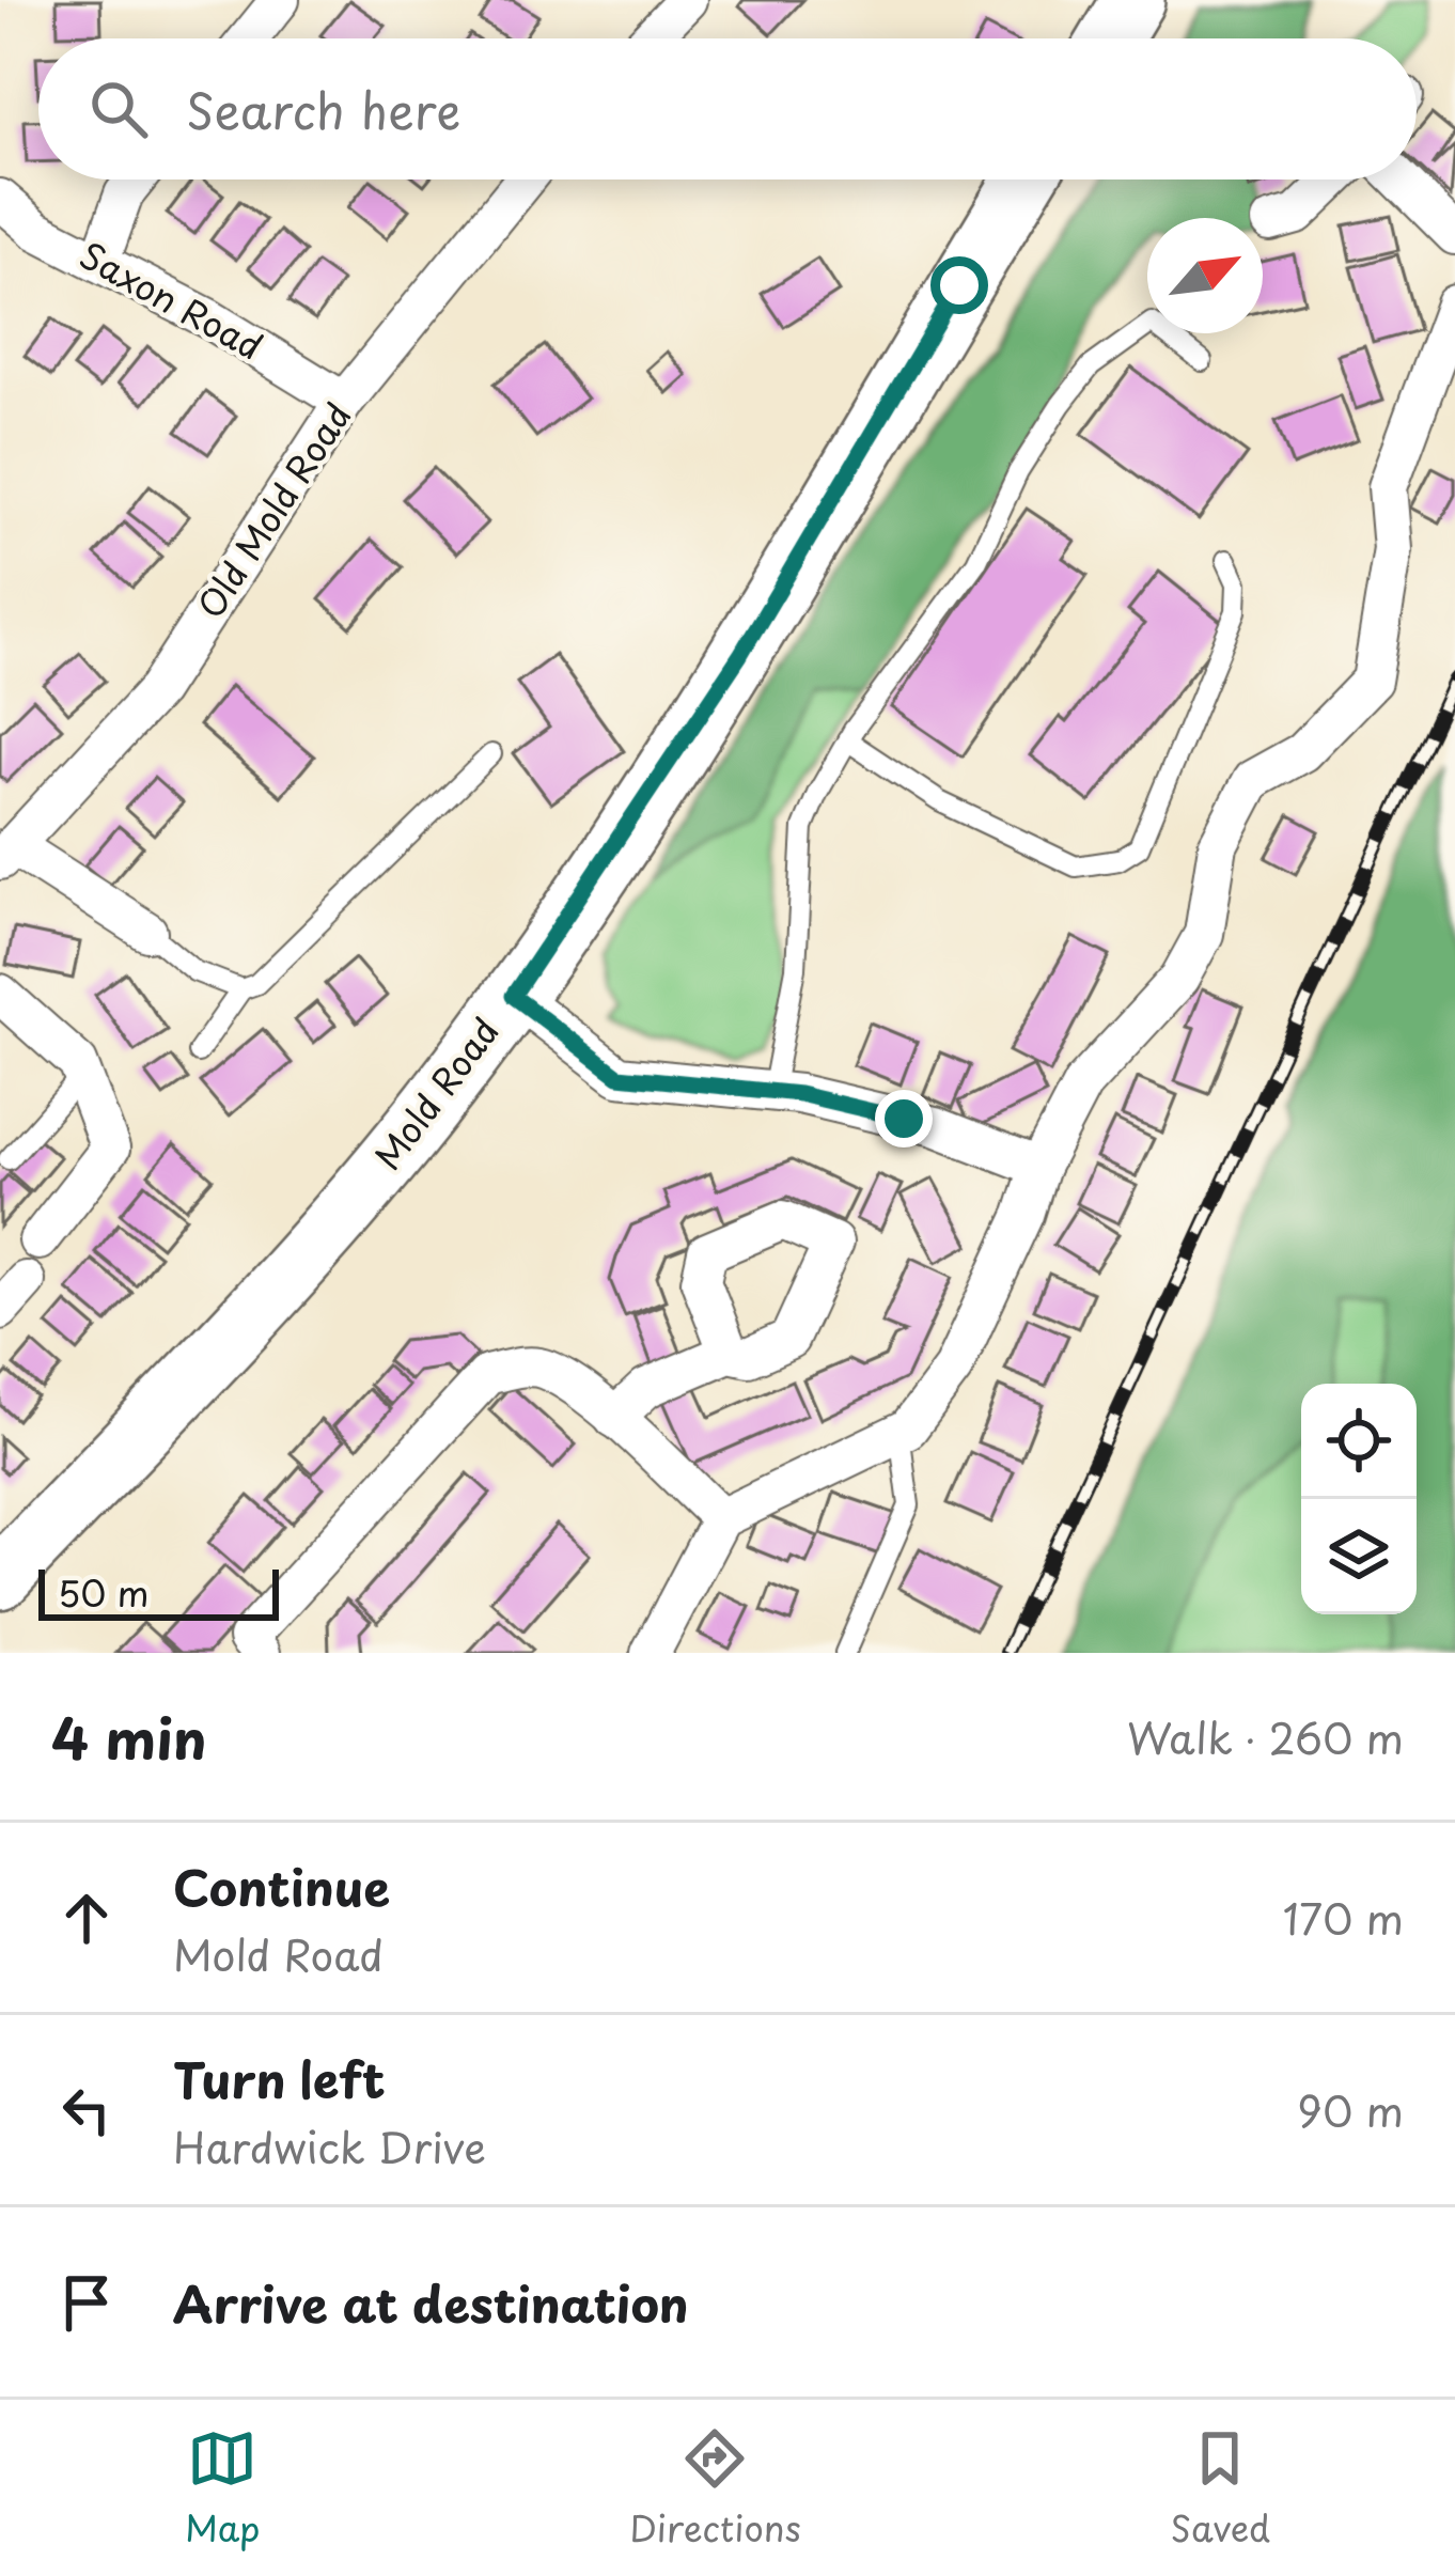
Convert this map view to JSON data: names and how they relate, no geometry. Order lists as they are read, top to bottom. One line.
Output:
{"streets":{"main road":["Mold Road"],"street":["Saxon Road","Old Mold Road"]},"crossings":[["Saxon Road","Old Mold Road"]],"scale_bar":"50 m","north":"top right","page":{"search":"Search here","scale":"50 m","heading":["4 min","Walk · 260 m"],"list":[["Continue","Mold Road","170 m"],["Turn left","Hardwick Drive","90 m"],"Arrive at destination"],"nav":["Map","Directions","Saved"]}}
